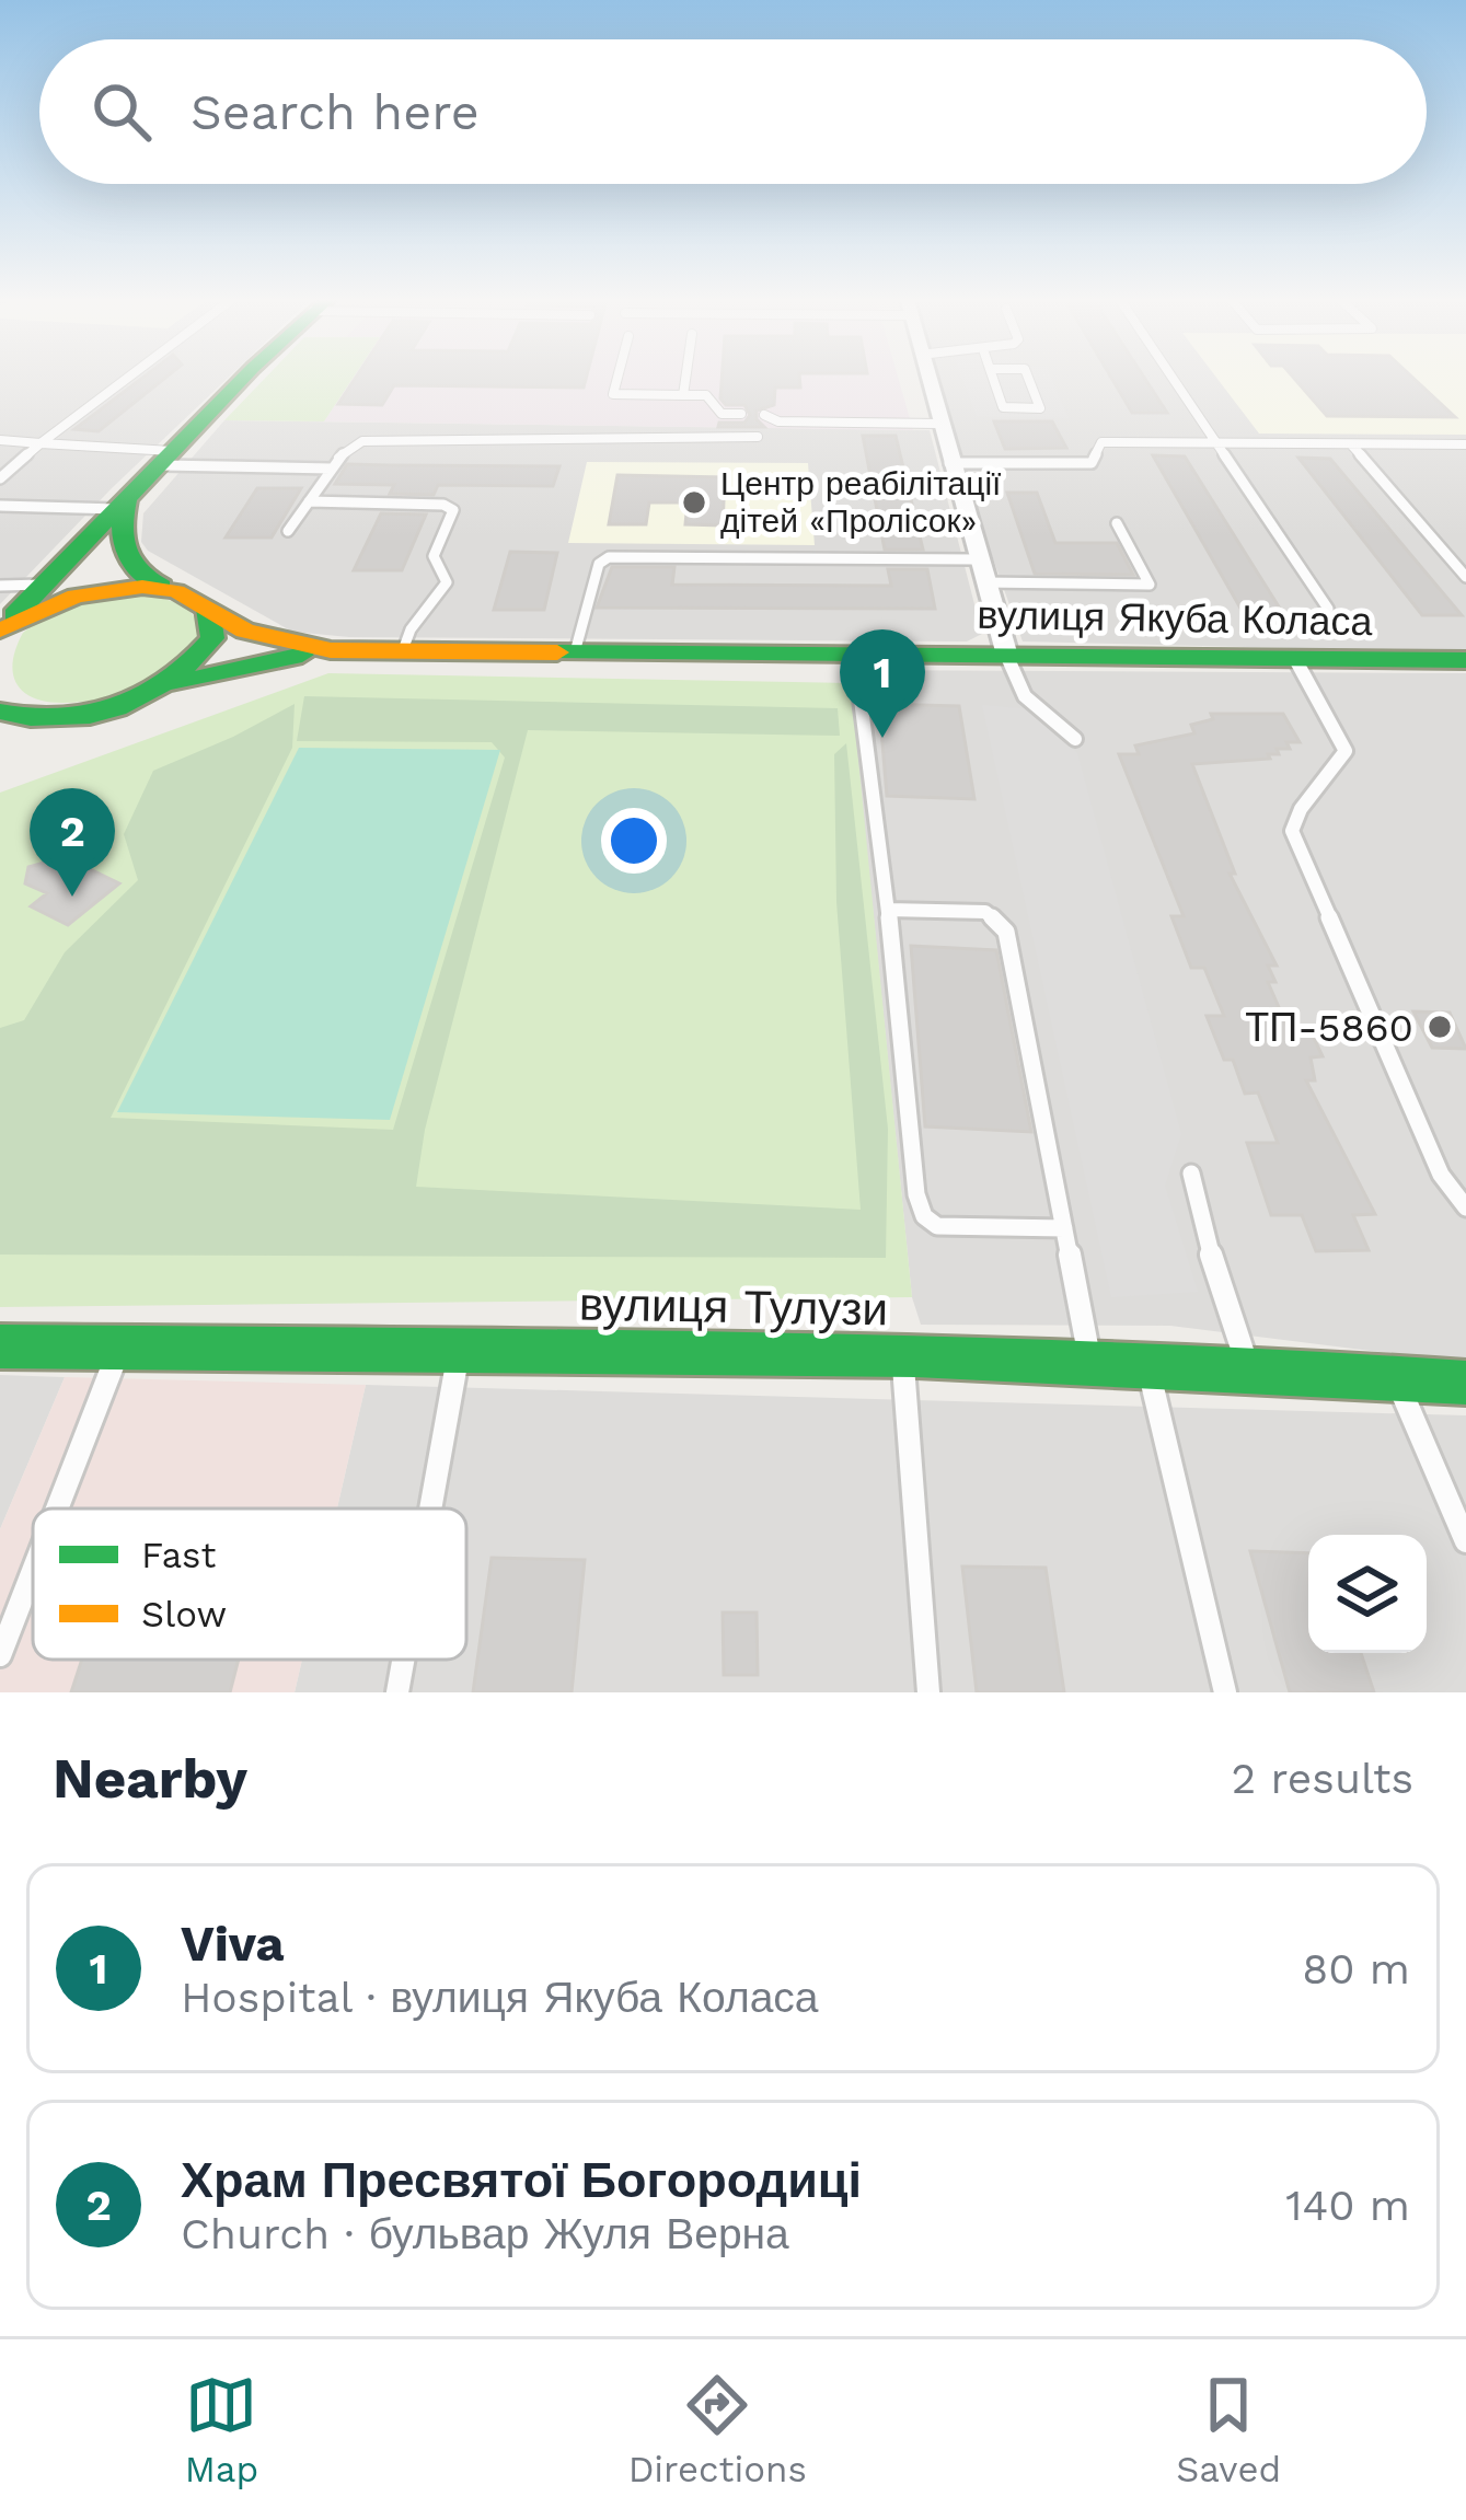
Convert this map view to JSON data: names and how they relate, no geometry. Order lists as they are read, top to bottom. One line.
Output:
{"streets":{"street":["вулиця Якуба Коласа","вулиця Тулузи"]},"places":["Центр реабілітації дітей «Пролісок»","ТП-5860"],"legend":["Fast","Slow"],"page":{"search":"Search here","pins":["1","2"],"heading":["Nearby","2 results"],"list":[{"mark":"1","name":"Viva","note":"Hospital · вулиця Якуба Коласа","value":"80 m"},{"mark":"2","name":"Храм Пресвятої Богородиці","note":"Church · бульвар Жуля Верна","value":"140 m"}],"nav":["Map","Directions","Saved"]}}
